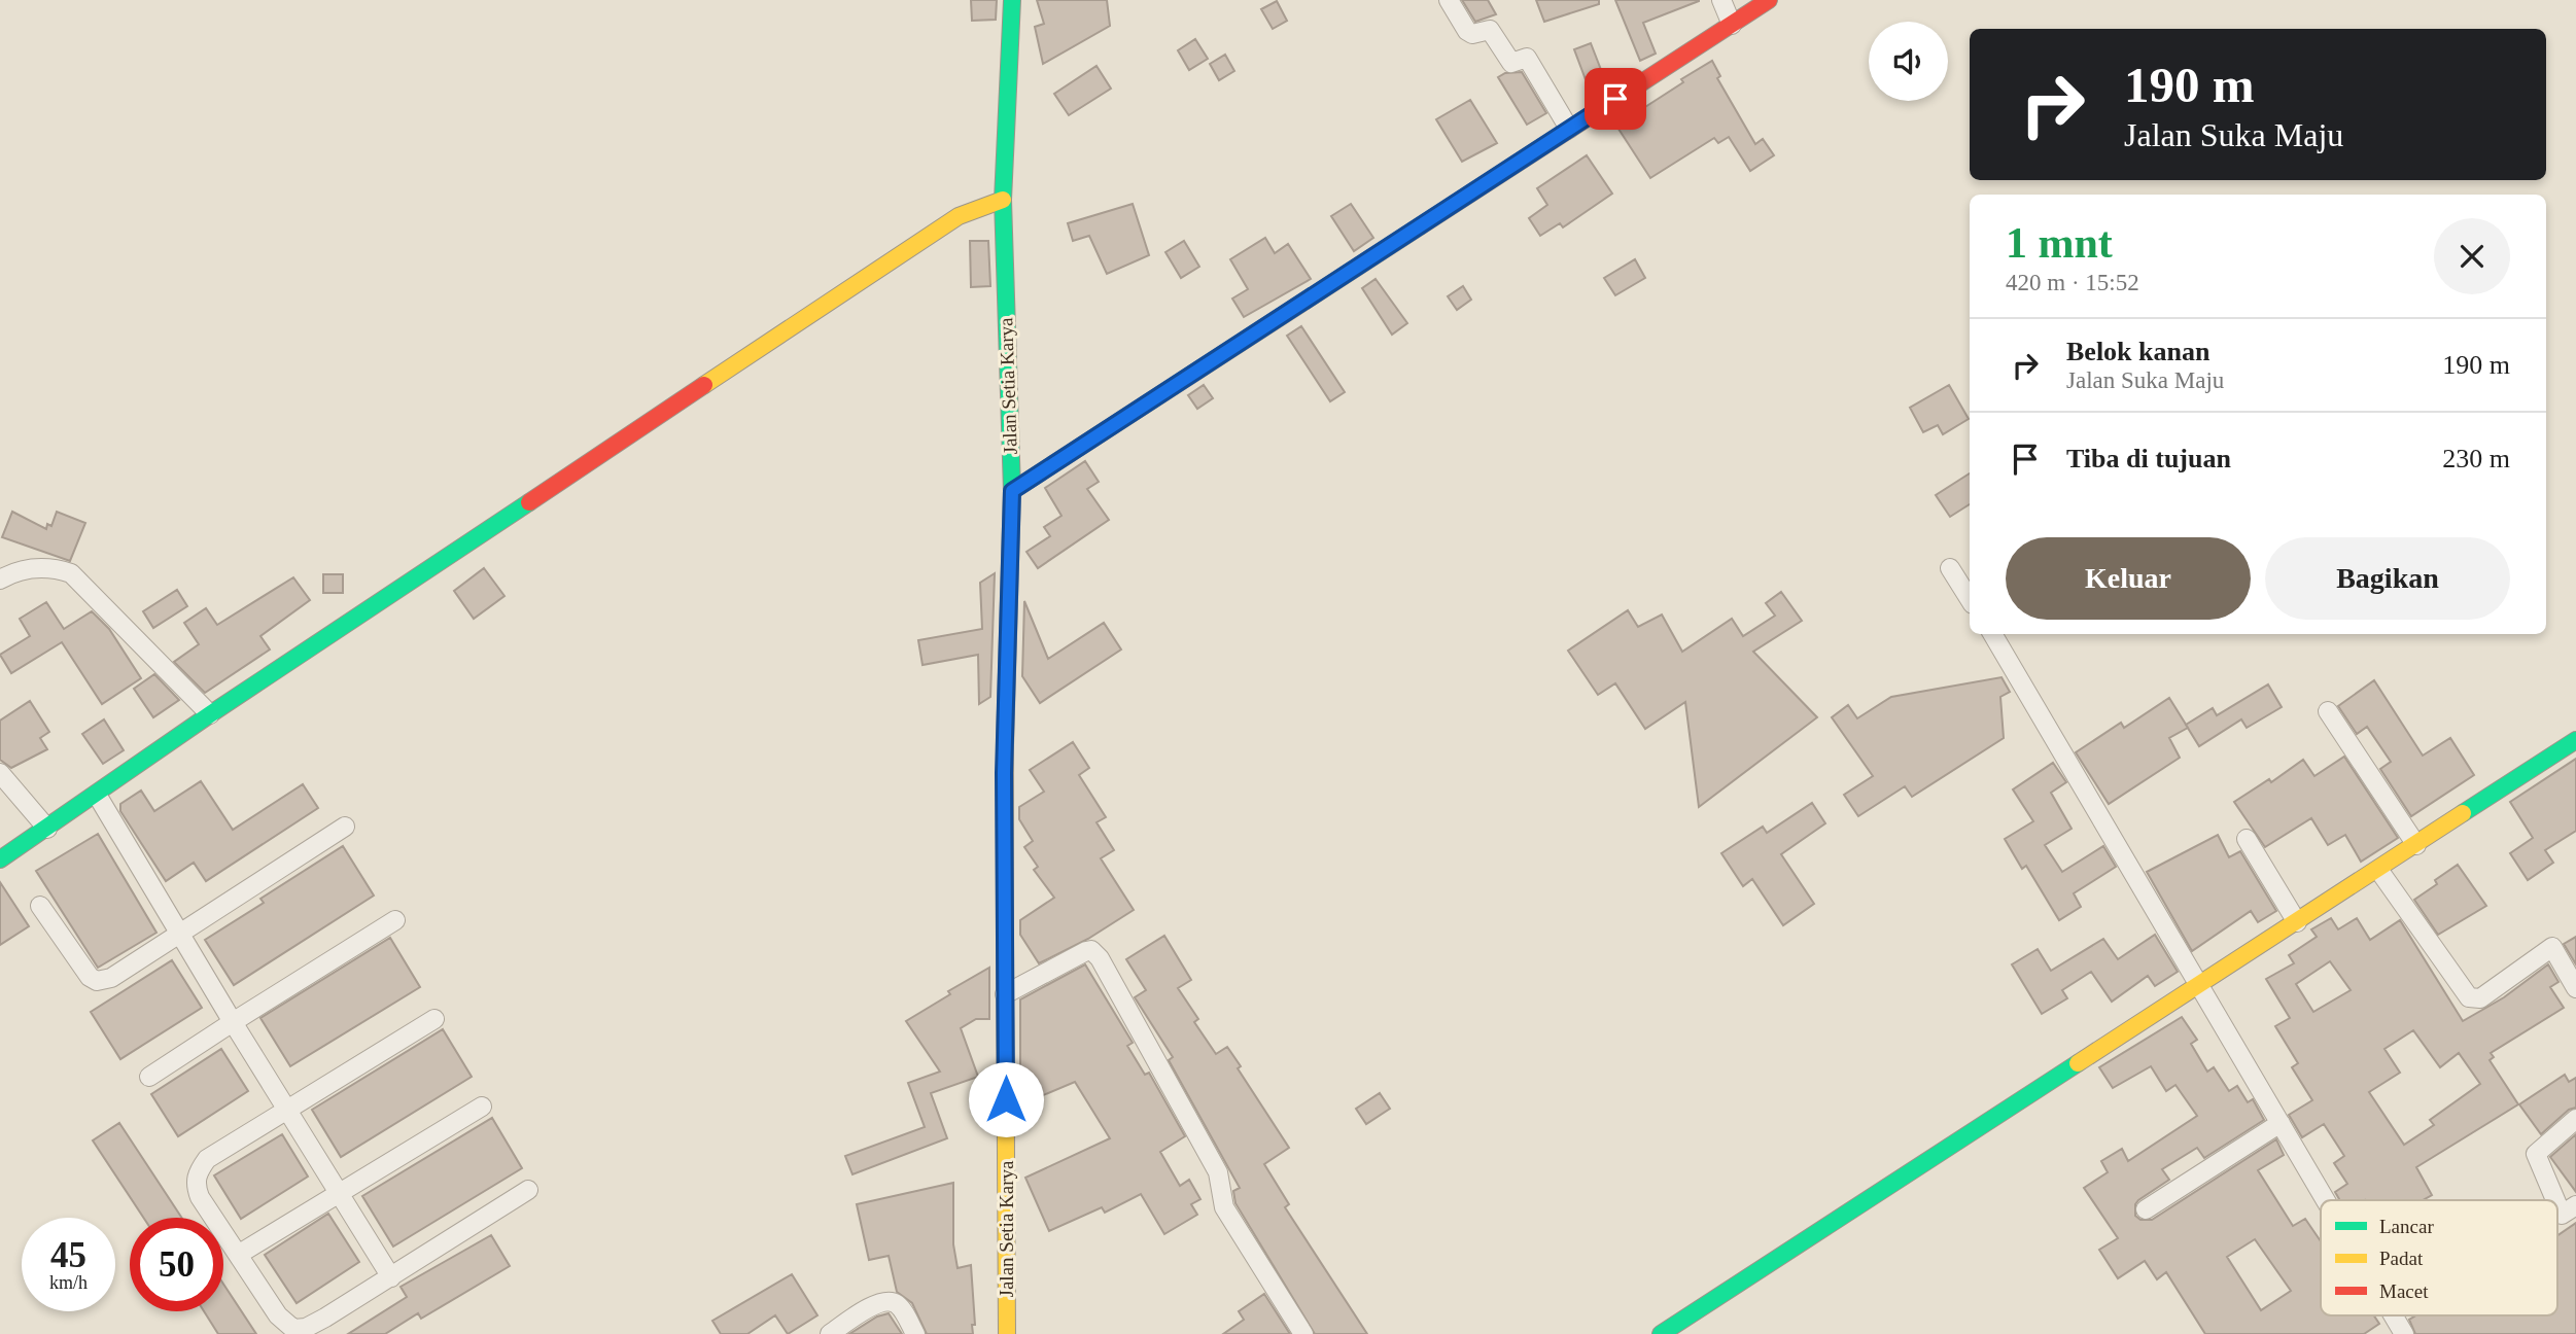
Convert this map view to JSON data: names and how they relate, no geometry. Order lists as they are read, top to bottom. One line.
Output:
{"streets":{"street":["Jalan Setia Karya"]},"legend":["Lancar","Padat","Macet"],"page":{"turn":["190 m","Jalan Suka Maju"],"heading":["1 mnt","420 m · 15:52"],"list":[{"name":"Belok kanan","note":"Jalan Suka Maju","value":"190 m"},{"name":"Tiba di tujuan","value":"230 m"}],"buttons":["Keluar","Bagikan"],"speed":"45 km/h","limit":"50"}}
